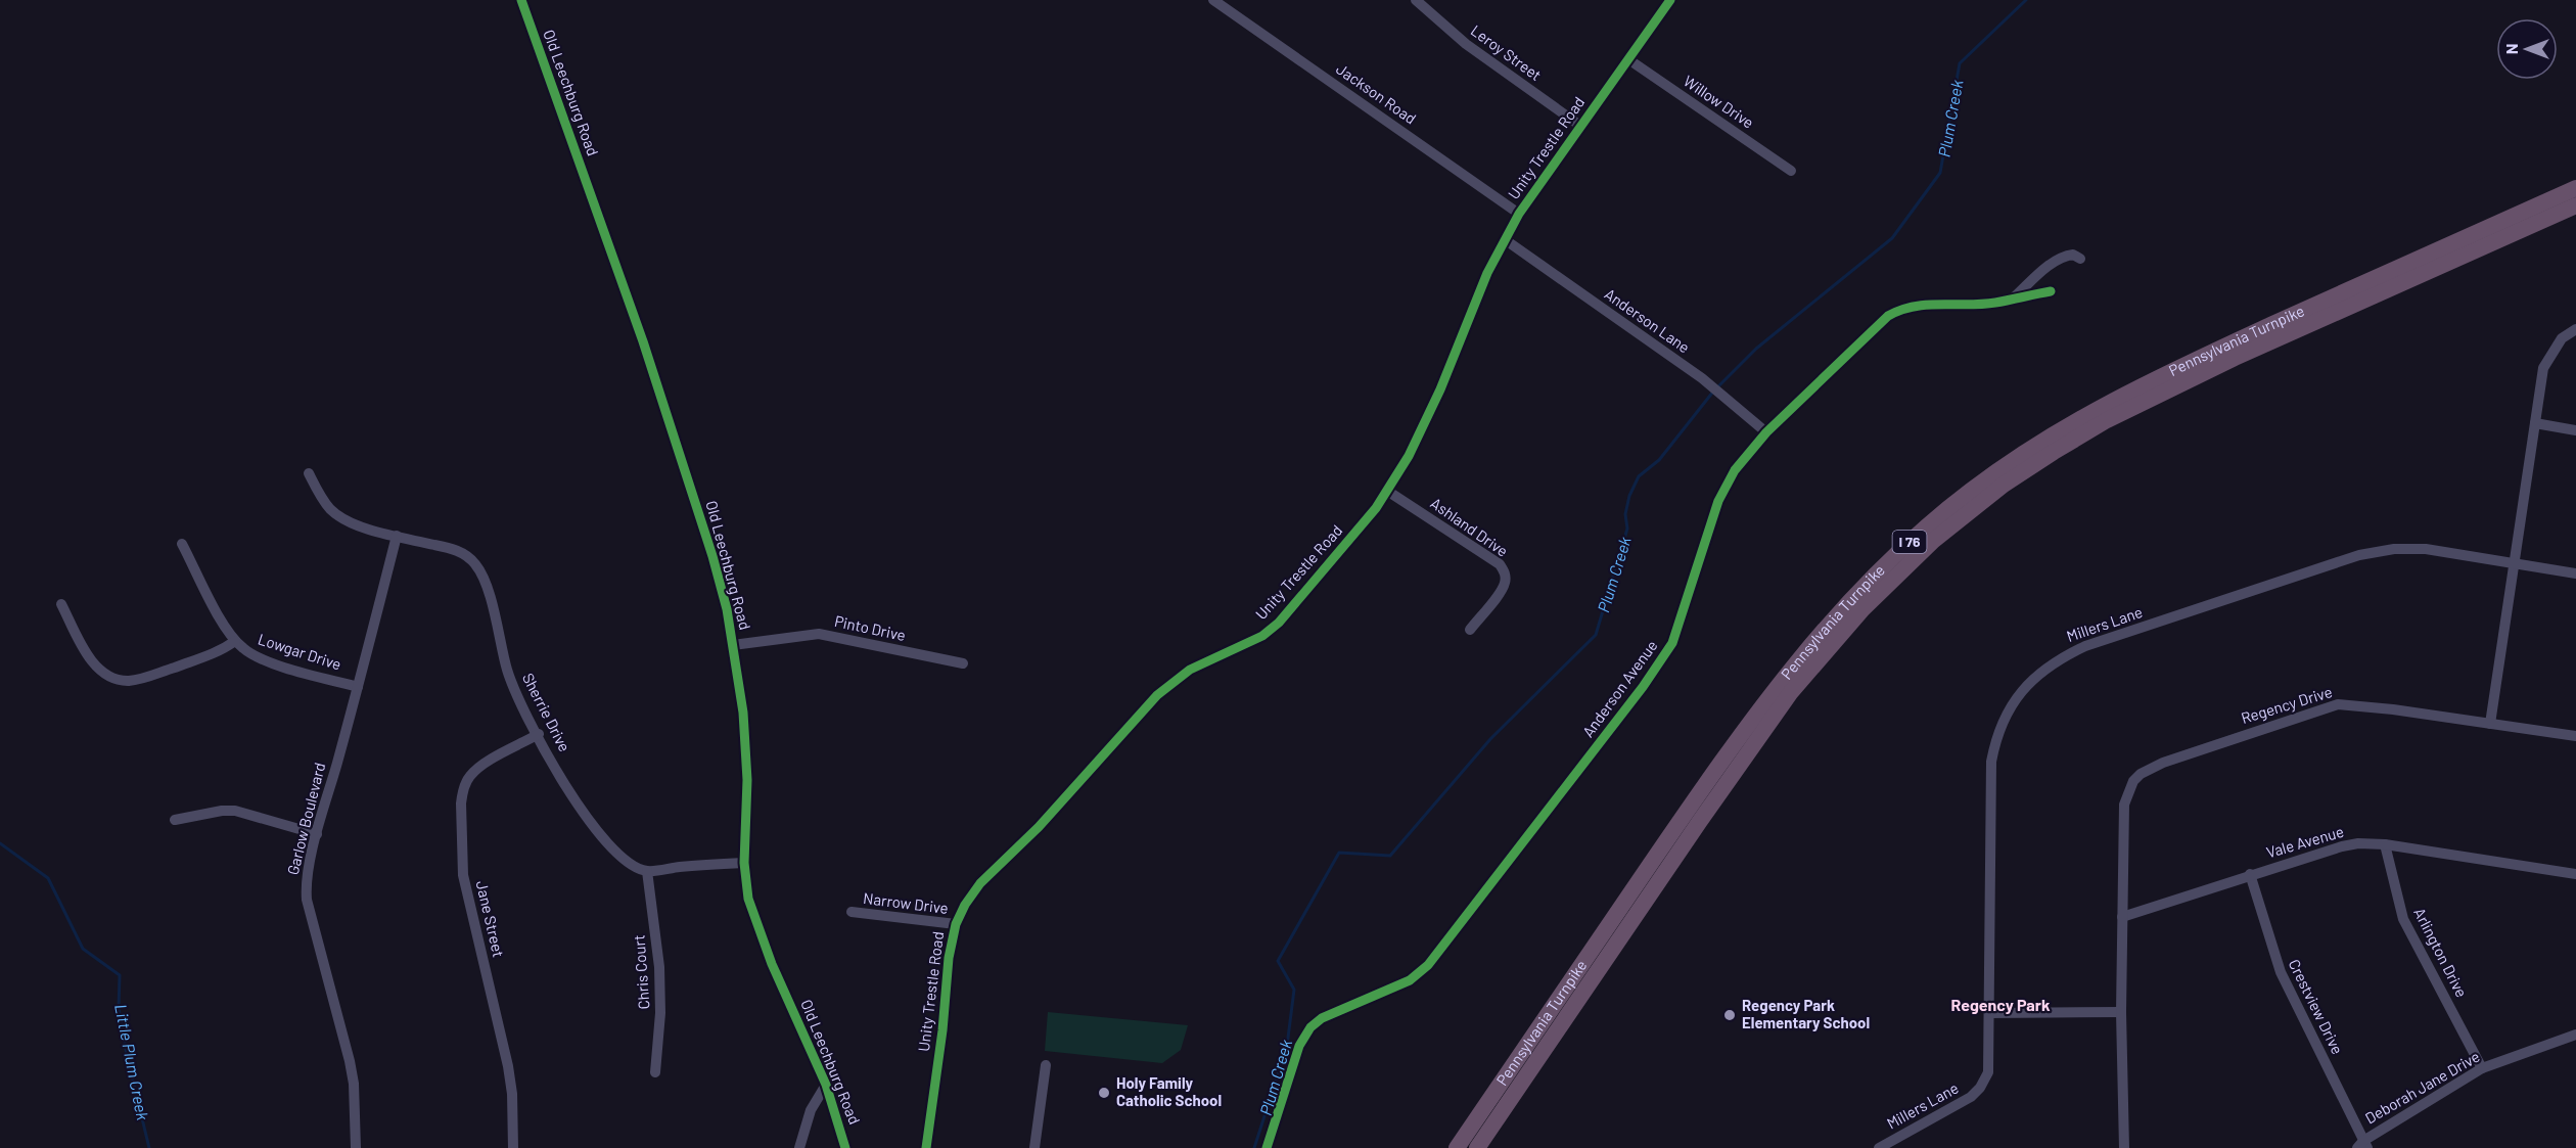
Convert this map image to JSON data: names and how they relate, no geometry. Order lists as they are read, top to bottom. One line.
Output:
{"streets":{"highway":["Pennsylvania Turnpike","I 76"],"street":["Leroy Street","Old Leechburg Road","Jackson Road","Willow Drive","Unity Trestle Road","Anderson Lane","Ashland Drive","Millers Lane","Pinto Drive","Lowgar Drive","Anderson Avenue","Regency Drive","Sherrie Drive","Garlow Boulevard","Vale Avenue","Narrow Drive","Jane Street","Arlington Drive","Chris Court","Crestview Drive","Deborah Jane Drive"]},"crossings":[["Leroy Street","Unity Trestle Road"],["Old Leechburg Road","Pinto Drive"],["Jackson Road","Unity Trestle Road"],["Willow Drive","Unity Trestle Road"],["Unity Trestle Road","Anderson Lane"],["Unity Trestle Road","Ashland Drive"],["Unity Trestle Road","Narrow Drive"],["Anderson Lane","Anderson Avenue"],["Lowgar Drive","Garlow Boulevard"],["Regency Drive","Vale Avenue"],["Sherrie Drive","Garlow Boulevard"],["Sherrie Drive","Jane Street"],["Sherrie Drive","Chris Court"],["Vale Avenue","Arlington Drive"],["Vale Avenue","Crestview Drive"],["Arlington Drive","Deborah Jane Drive"],["Crestview Drive","Deborah Jane Drive"]],"districts":["Regency Park"],"water":["Plum Creek","Little Plum Creek"],"places":["Regency Park Elementary School","Holy Family Catholic School"],"north":"left"}
